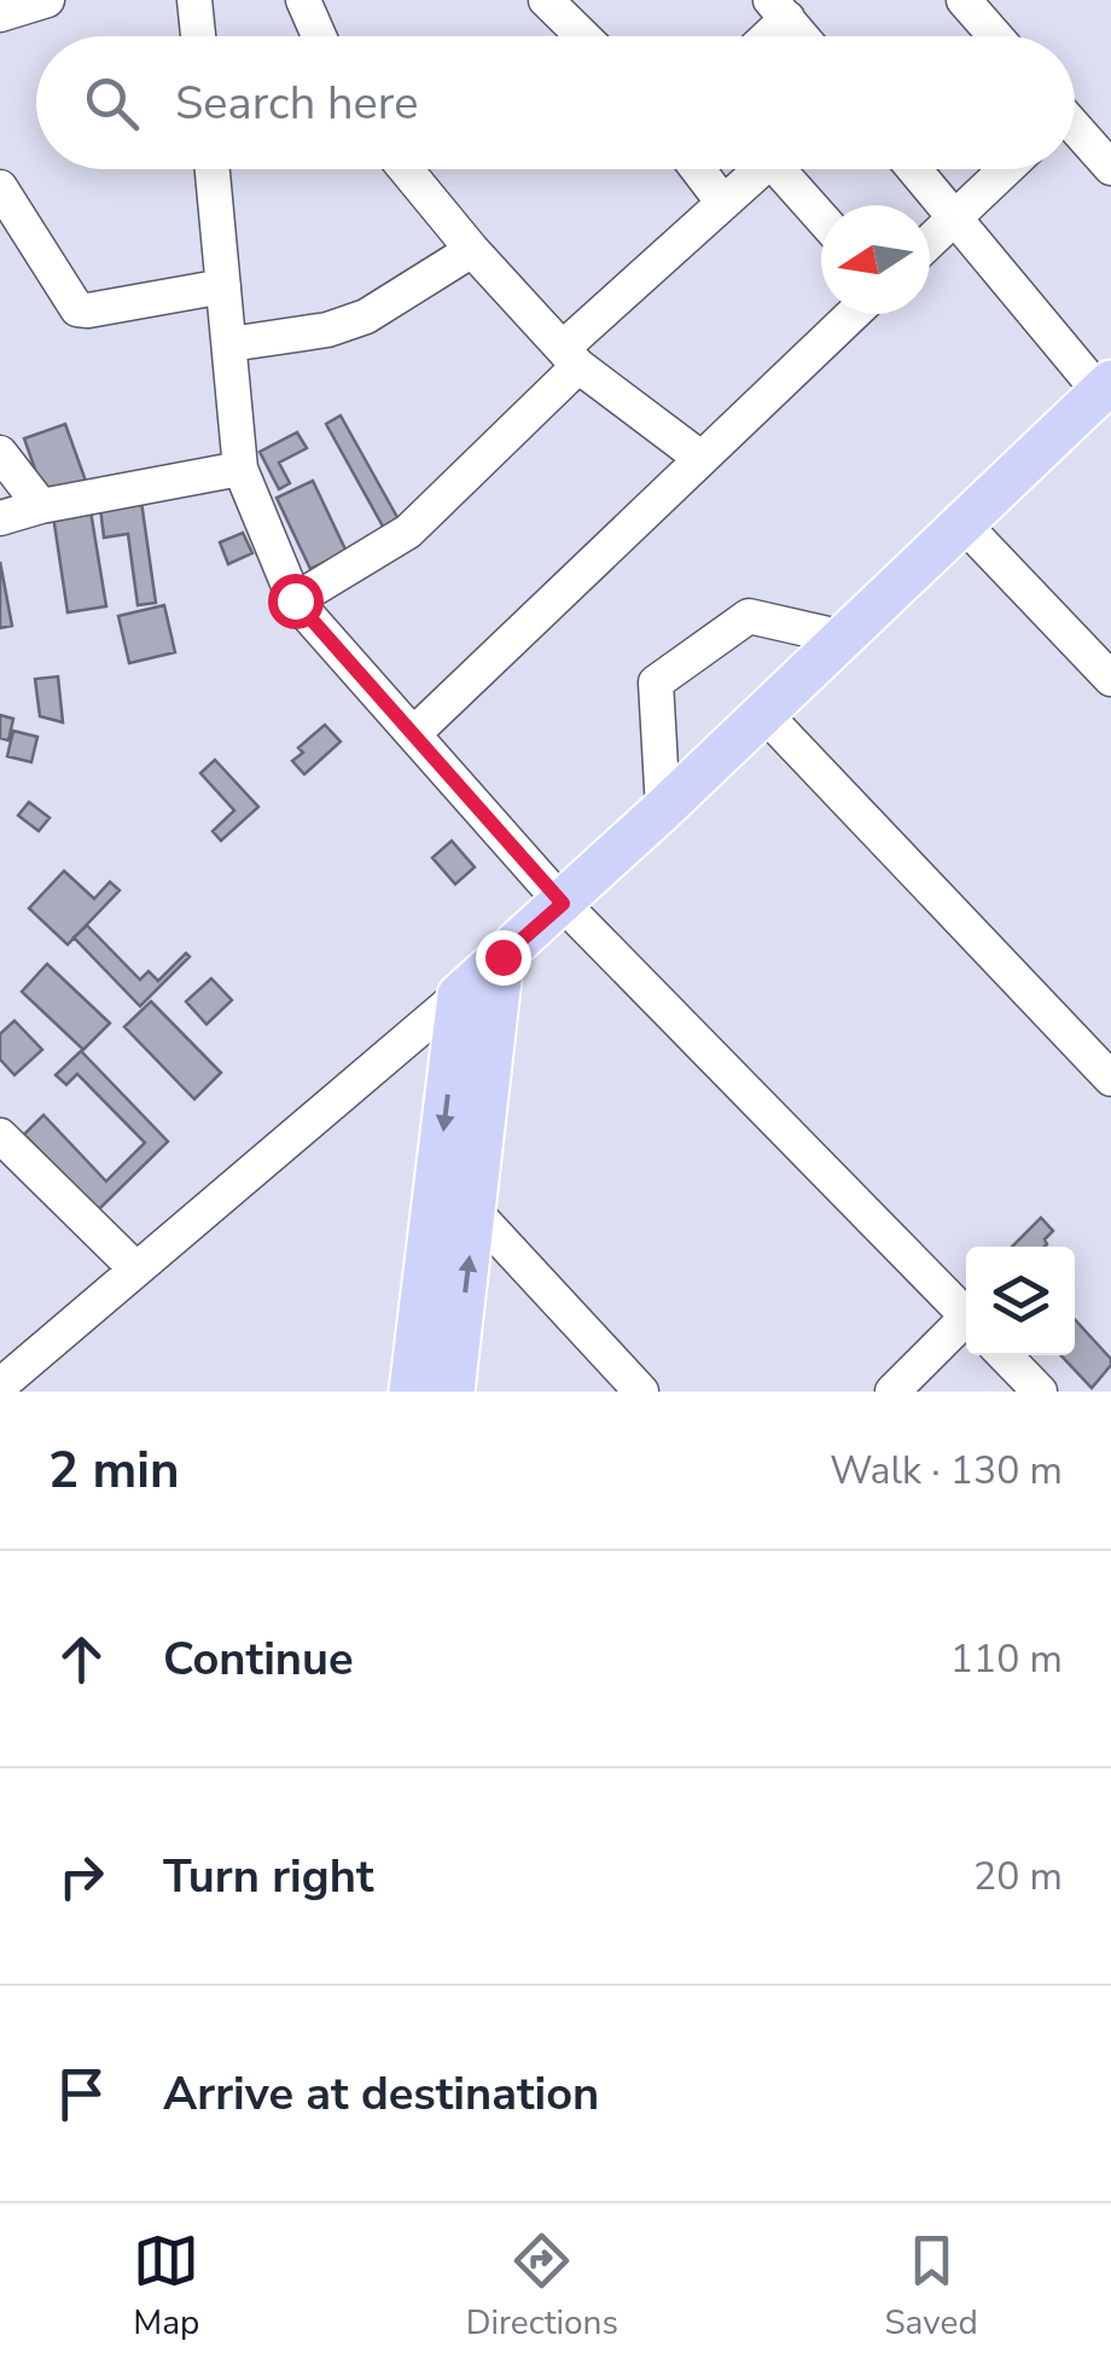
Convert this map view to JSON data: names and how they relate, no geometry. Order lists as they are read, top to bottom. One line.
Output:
{"north":"left","page":{"search":"Search here","heading":["2 min","Walk · 130 m"],"list":[["Continue","110 m"],["Turn right","20 m"],"Arrive at destination"],"nav":["Map","Directions","Saved"]}}
